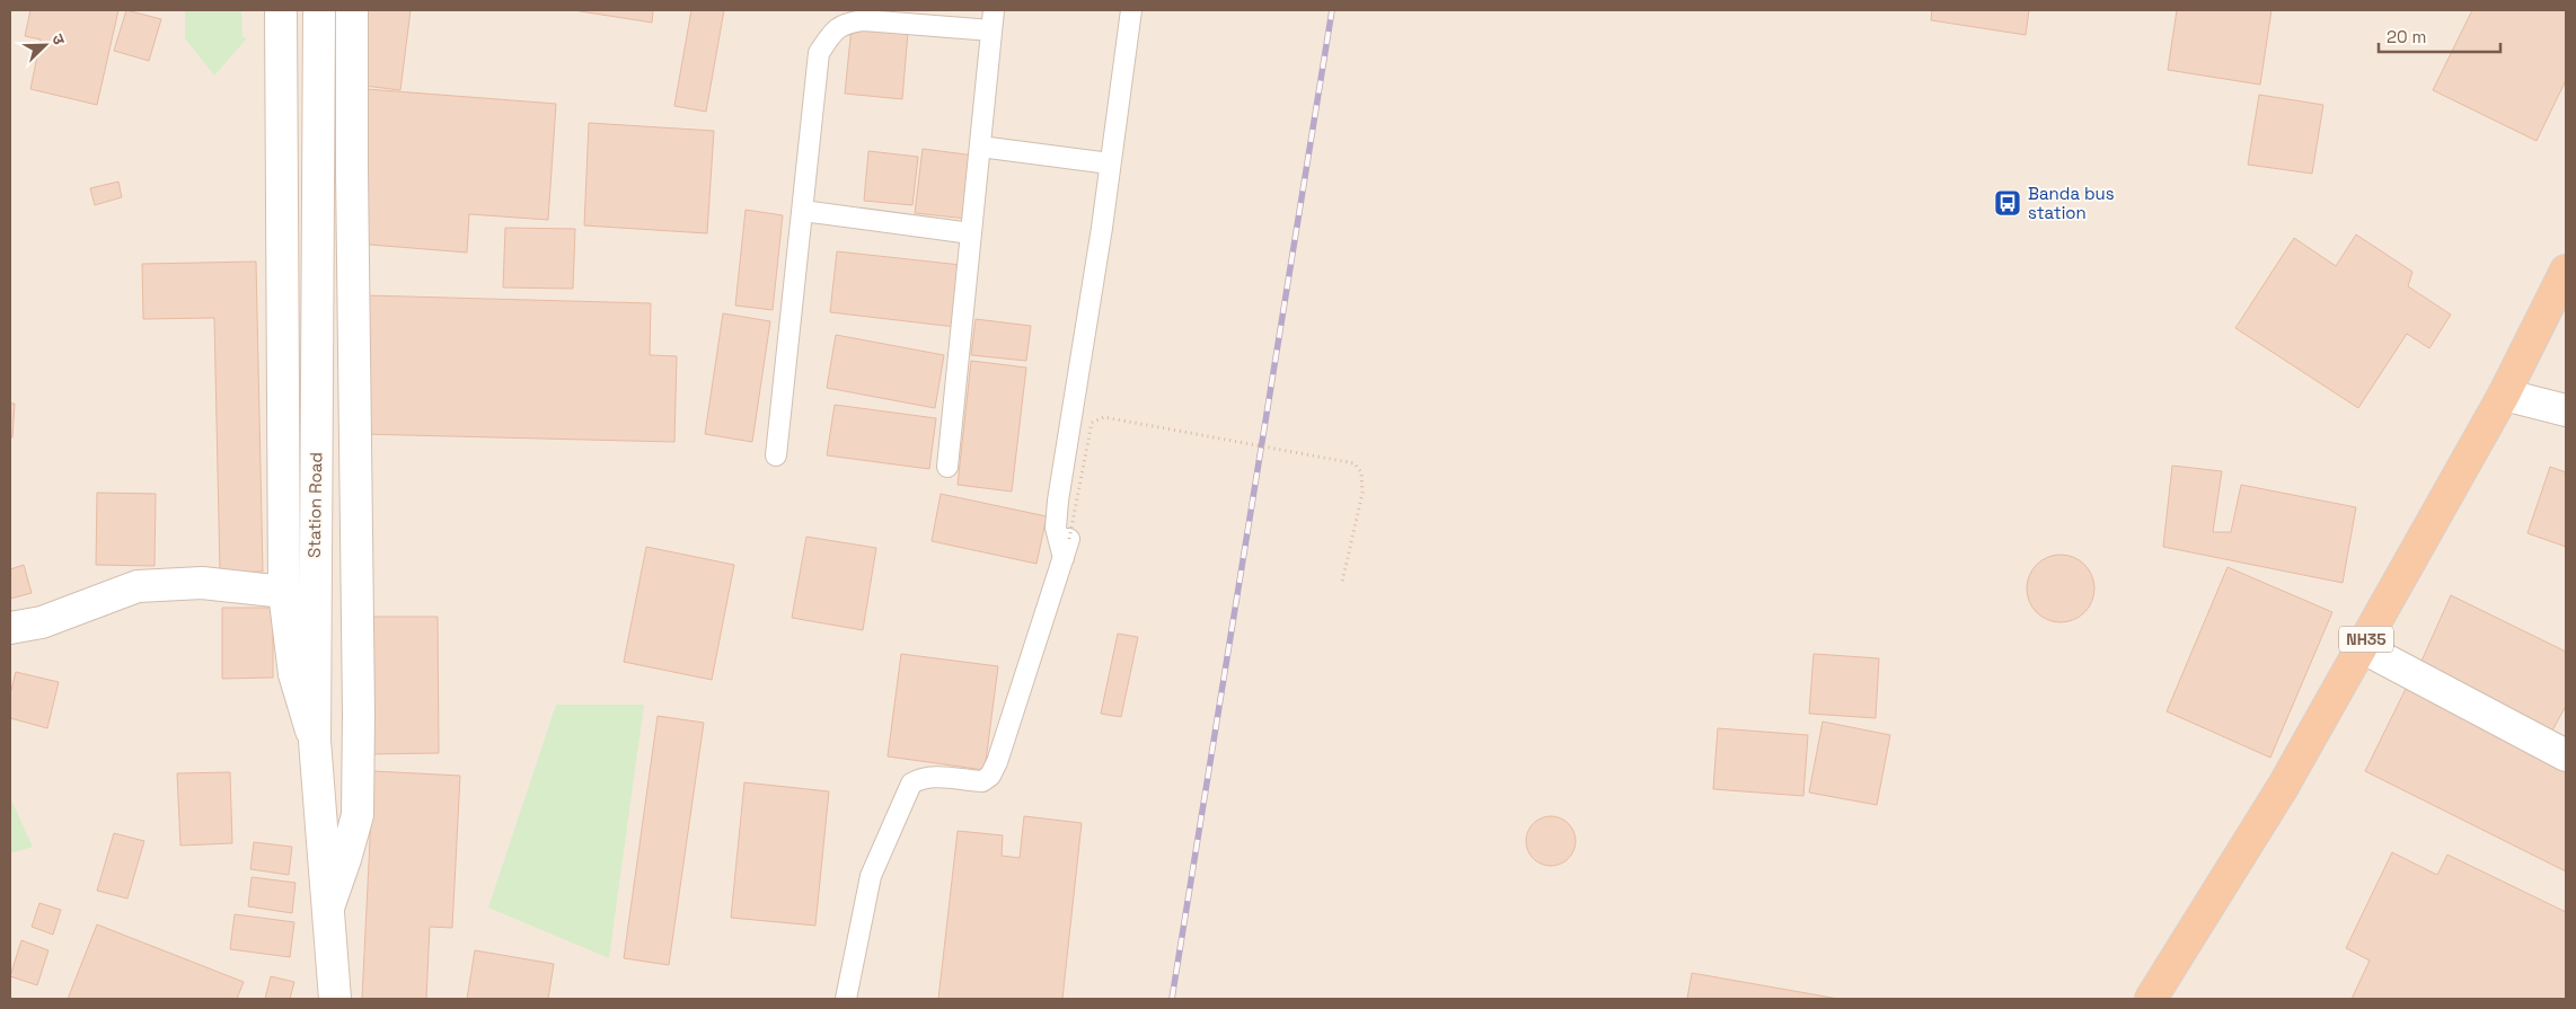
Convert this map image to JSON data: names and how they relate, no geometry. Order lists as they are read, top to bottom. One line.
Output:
{"streets":{"highway":["NH35"],"street":["Station Road"]},"places":{"bus stop":["Banda bus station"]},"scale_bar":"20 m","north":"top right"}
